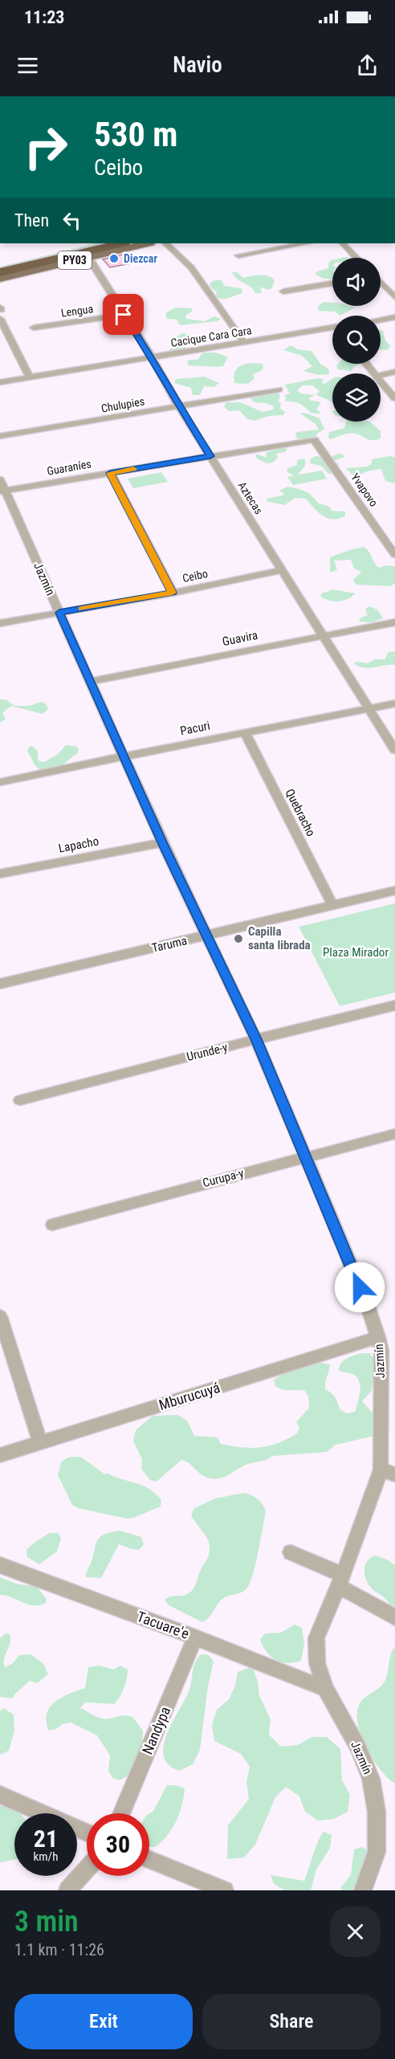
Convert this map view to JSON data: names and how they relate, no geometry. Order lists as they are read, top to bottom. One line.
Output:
{"streets":{"highway":["PY03"],"street":["Lengua","Cacique Cara Cara","Chulupies","Guaraníes","Yvapovo","Aztecas","Ceibo","Jazmín","Guavira","Pacuri","Quebracho","Lapacho","Taruma","Urunde-y","Curupa-y","Mburucuyá","Tacuare'e","Nandypa"]},"crossings":[["PY03","Aztecas"],["Lengua","Aztecas"],["Cacique Cara Cara","Aztecas"],["Chulupies","Aztecas"],["Guaraníes","Yvapovo"],["Guaraníes","Aztecas"],["Guaraníes","Jazmín"],["Aztecas","Ceibo"],["Aztecas","Guavira"],["Aztecas","Pacuri"],["Ceibo","Jazmín"],["Jazmín","Guavira"],["Jazmín","Pacuri"],["Jazmín","Lapacho"],["Jazmín","Taruma"],["Jazmín","Urunde-y"],["Jazmín","Curupa-y"],["Jazmín","Mburucuyá"],["Jazmín","Tacuare'e"],["Pacuri","Quebracho"],["Quebracho","Taruma"],["Tacuare'e","Nandypa"]],"parks":["Plaza Mirador"],"places":["Diezcar","Capilla santa librada"],"page":{"status":"11:23","header":"Navio","turn":["530 m","Ceibo"],"then":"Then","speed":"21 km/h","limit":"30","heading":["3 min","1.1 km · 11:26"],"buttons":["Exit","Share"]}}
